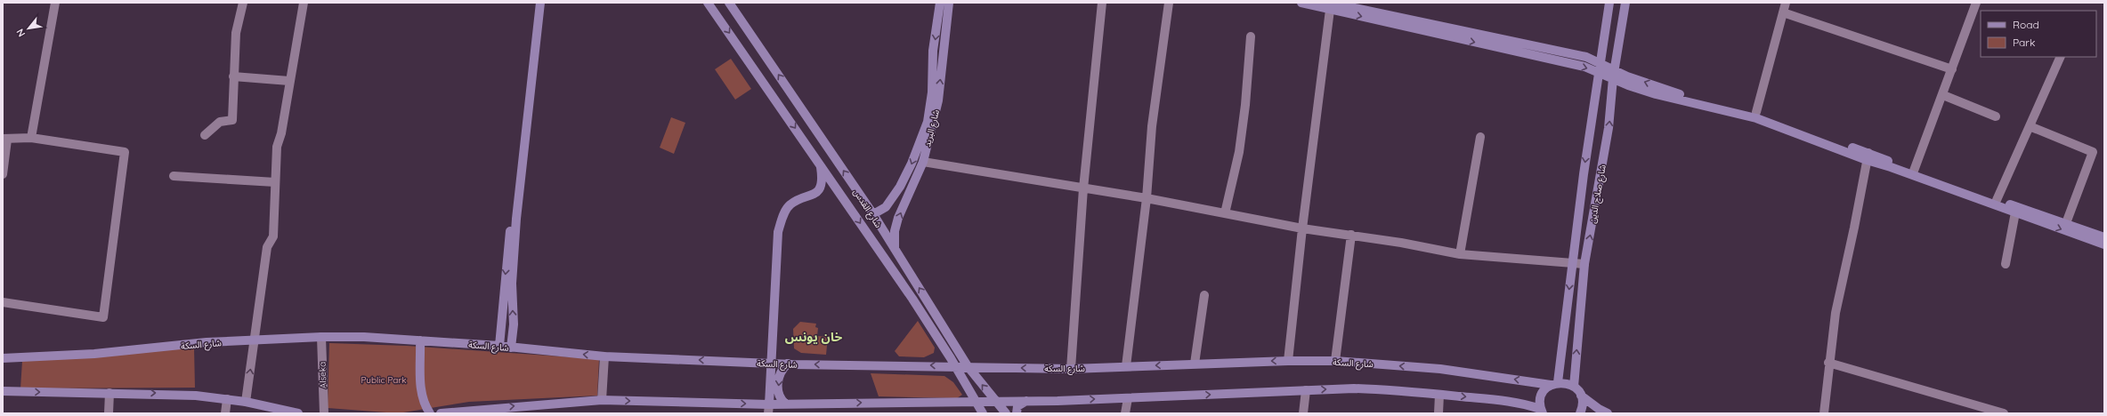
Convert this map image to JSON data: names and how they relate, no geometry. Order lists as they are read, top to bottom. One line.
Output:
{"streets":{"main road":["شارع البريد","شارع صلاح الدين","شارع القدس","شارع السكة"],"street":["Alseka"]},"crossings":[["شارع البريد","شارع القدس"],["شارع صلاح الدين","شارع السكة"],["شارع القدس","شارع السكة"],["شارع السكة","Alseka"]],"districts":["خان يونس"],"parks":["Public Park"],"legend":["Road","Park"],"north":"bottom left"}
